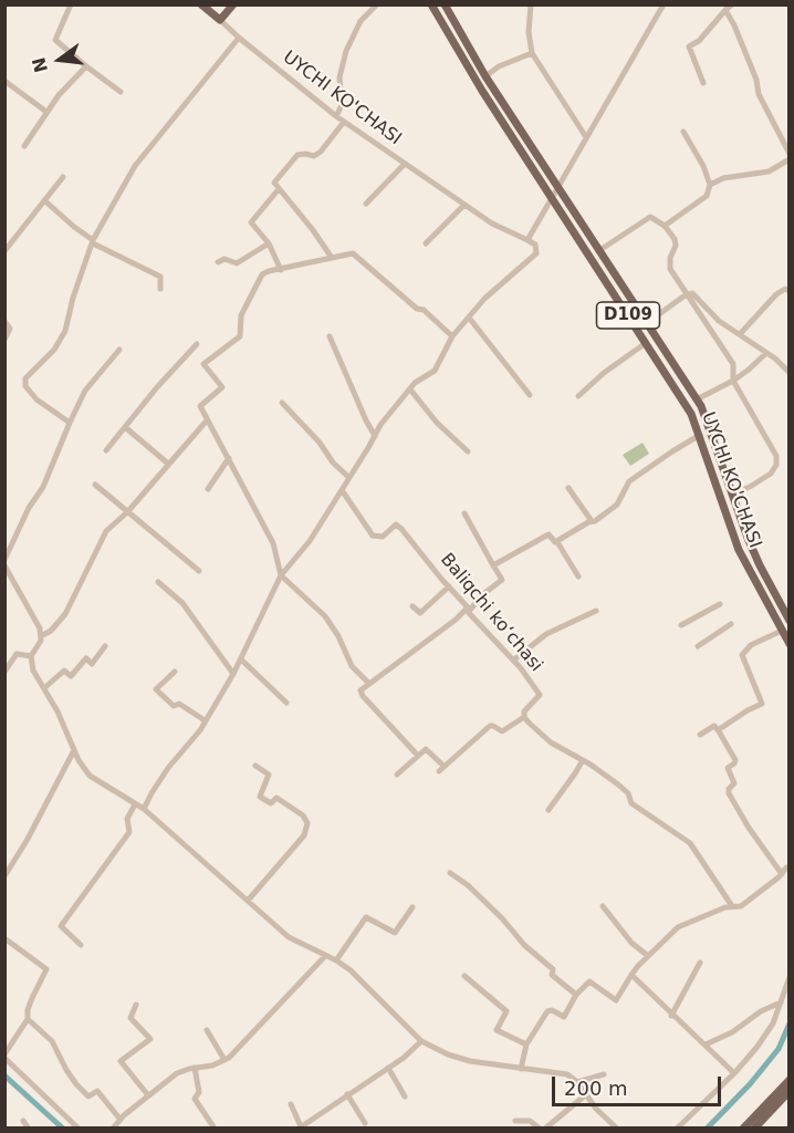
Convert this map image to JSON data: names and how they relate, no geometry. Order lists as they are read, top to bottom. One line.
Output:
{"streets":{"main road":["UYCHI KO'CHASI","D109"],"street":["Baliqchi koʻchasi"]},"scale_bar":"200 m","north":"left"}
